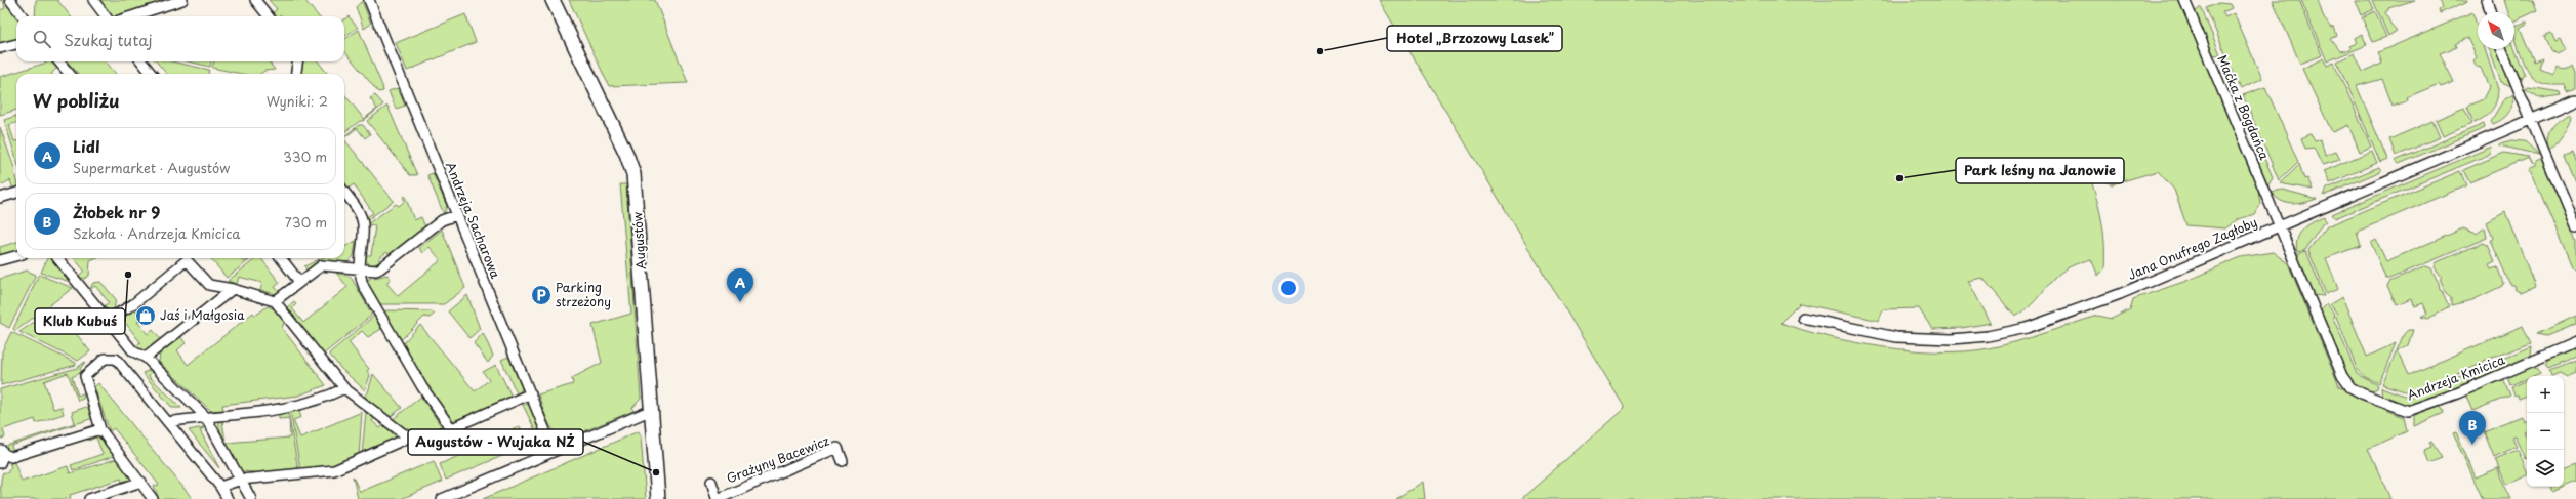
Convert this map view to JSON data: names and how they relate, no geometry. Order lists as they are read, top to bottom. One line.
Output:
{"streets":{"street":["Maćka z Bogdańca","Andrzeja Sacharowa","Augustów","Jana Onufrego Zagłoby","Andrzeja Kmicica","Grażyny Bacewicz"]},"crossings":[["Maćka z Bogdańca","Jana Onufrego Zagłoby"],["Maćka z Bogdańca","Andrzeja Kmicica"],["Jana Onufrego Zagłoby","Andrzeja Kmicica"]],"places":{"other":["Hotel „Brzozowy Lasek”","Park leśny na Janowie","Klub Kubuś","Augustów - Wujaka NŻ"],"parking":["Parking strzeżony"],"shop":["Jaś i Małgosia"]},"north":"top left","page":{"search":"Szukaj tutaj","heading":["W pobliżu","Wyniki: 2"],"list":[{"mark":"A","name":"Lidl","note":"Supermarket · Augustów","value":"330 m"},{"mark":"B","name":"Żłobek nr 9","note":"Szkoła · Andrzeja Kmicica","value":"730 m"}],"pins":["A","B"],"map_buttons":["+","−"]}}
